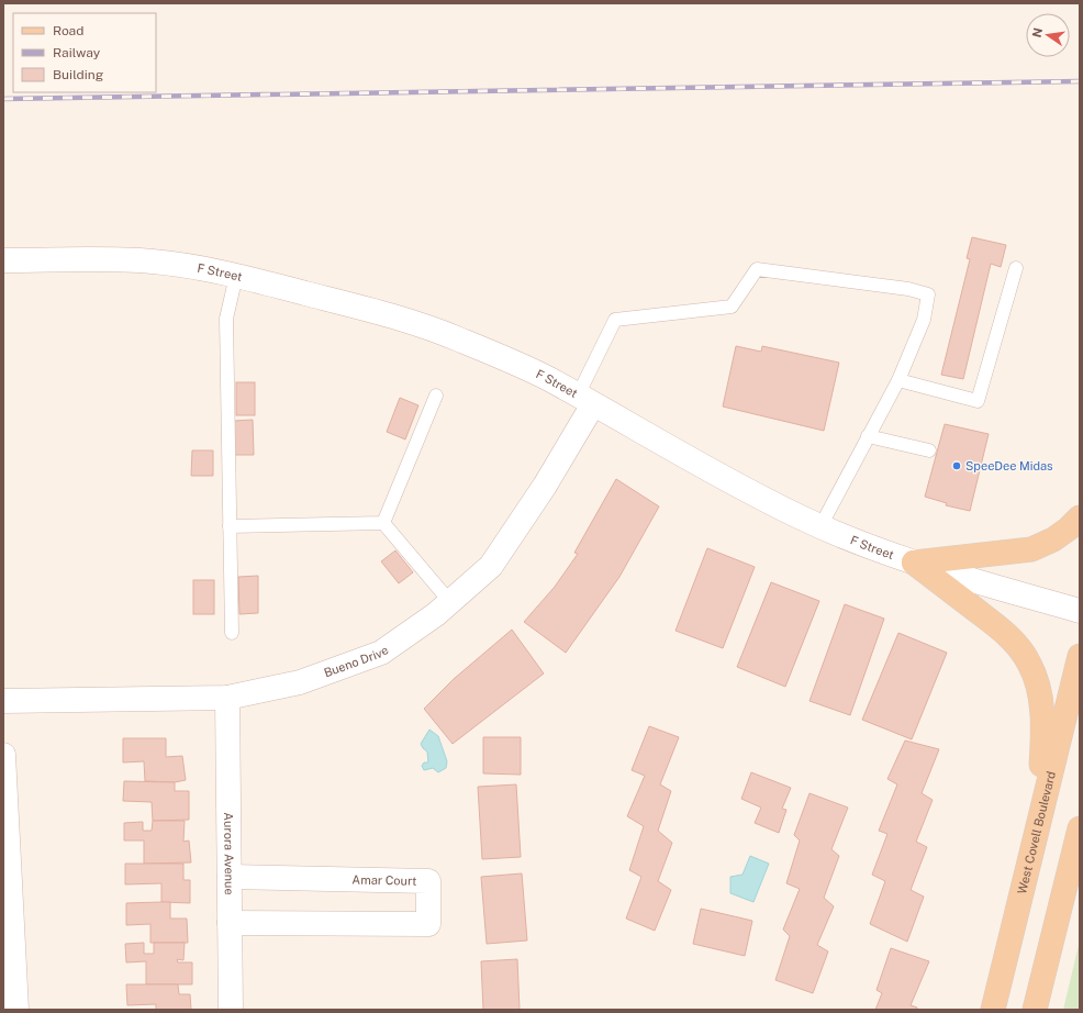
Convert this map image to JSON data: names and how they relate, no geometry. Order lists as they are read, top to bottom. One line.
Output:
{"streets":{"main road":["West Covell Boulevard"],"street":["F Street","Bueno Drive","Aurora Avenue","Amar Court"]},"crossings":[["F Street","Bueno Drive"],["Bueno Drive","Aurora Avenue"],["Aurora Avenue","Amar Court"]],"places":["SpeeDee Midas"],"legend":["Road","Railway","Building"],"north":"left"}
